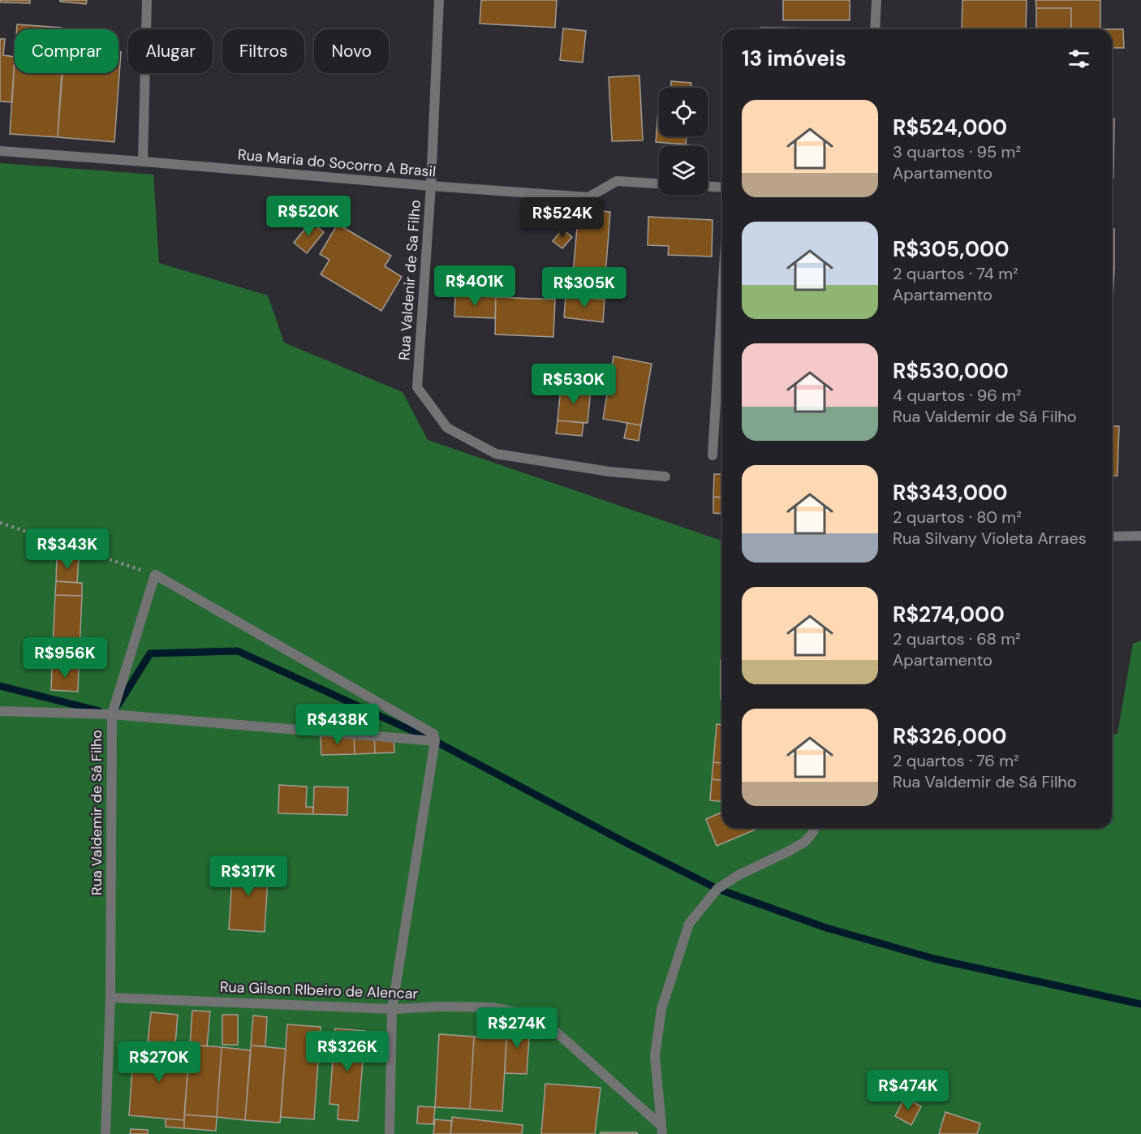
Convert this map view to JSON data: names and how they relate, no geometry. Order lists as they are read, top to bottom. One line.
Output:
{"streets":{"street":["Rua Maria do Socorro A Brasil","Rua Valdenir de Sa Filho","Rua Valdemir de Sá Filho","Rua Gilson RIbeiro de Alencar"]},"crossings":[["Rua Maria do Socorro A Brasil","Rua Valdenir de Sa Filho"],["Rua Valdemir de Sá Filho","Rua Gilson RIbeiro de Alencar"]],"page":{"chip":["Comprar","Alugar","Filtros","Novo"],"heading":"13 imóveis","list":[{"name":"R$524,000","note":"3 quartos · 95 m² · Apartamento"},{"name":"R$305,000","note":"2 quartos · 74 m² · Apartamento"},{"name":"R$530,000","note":"4 quartos · 96 m² · Rua Valdemir de Sá Filho"},{"name":"R$343,000","note":"2 quartos · 80 m² · Rua Silvany Violeta Arraes"},{"name":"R$274,000","note":"2 quartos · 68 m² · Apartamento"},{"name":"R$326,000","note":"2 quartos · 76 m² · Rua Valdemir de Sá Filho"}],"price":["R$520K","R$524K","R$401K","R$305K","R$530K","R$343K","R$956K","R$438K","R$317K","R$274K","R$326K","R$270K","R$474K"]}}
